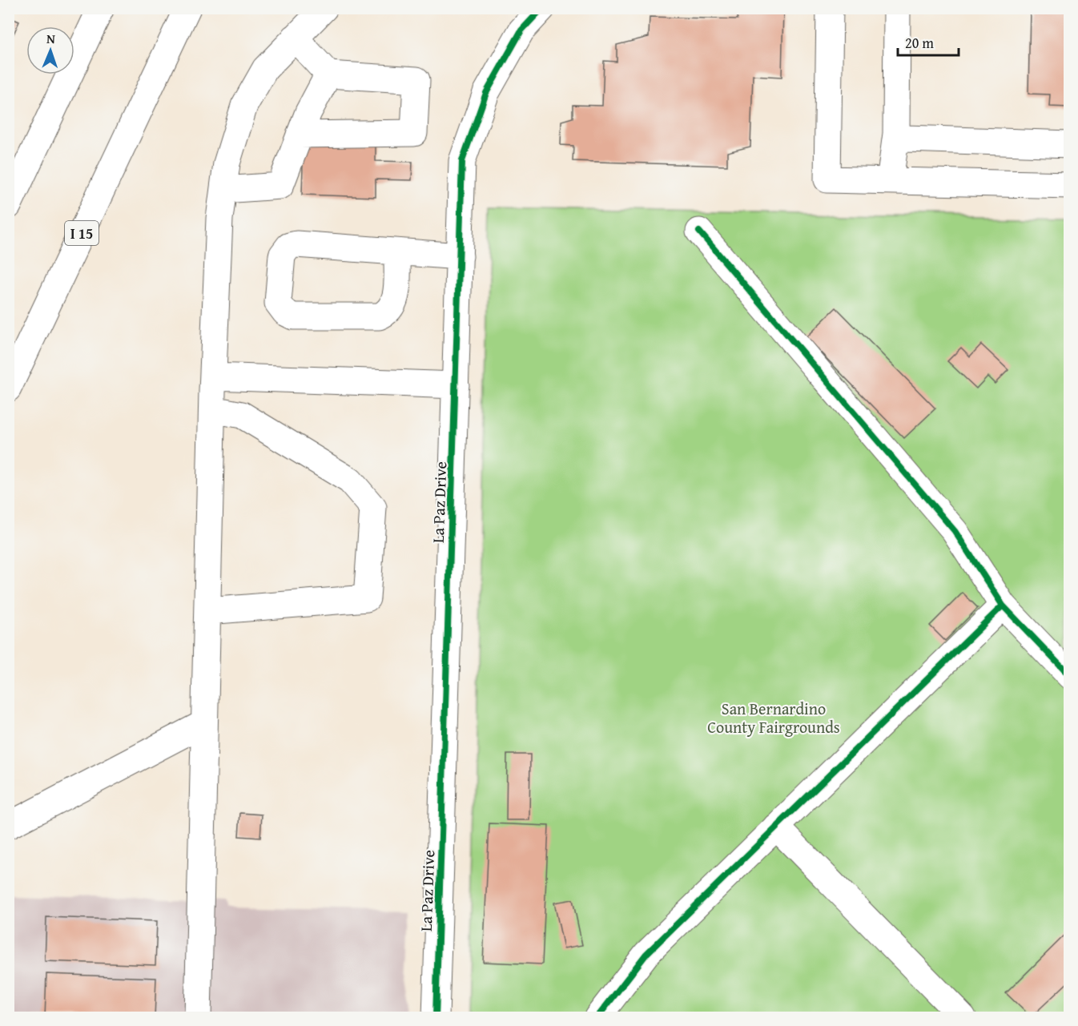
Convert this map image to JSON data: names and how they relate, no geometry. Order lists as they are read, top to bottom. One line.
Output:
{"streets":{"main road":["I 15","La Paz Drive"]},"parks":["San Bernardino County Fairgrounds"],"scale_bar":"20 m","north":"top"}
